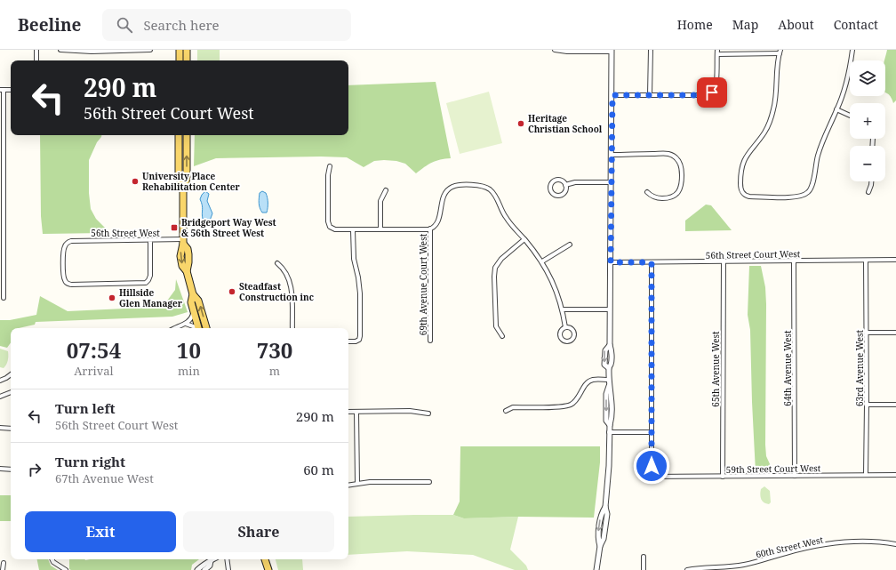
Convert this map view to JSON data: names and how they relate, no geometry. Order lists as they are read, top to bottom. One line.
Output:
{"streets":{"street":["56th Street West","56th Street Court West","69th Avenue Court West","64th Avenue West","63rd Avenue West","65th Avenue West","59th Street Court West","60th Street West"]},"crossings":[["56th Street Court West","64th Avenue West"],["56th Street Court West","63rd Avenue West"],["56th Street Court West","65th Avenue West"],["64th Avenue West","59th Street Court West"],["63rd Avenue West","59th Street Court West"],["65th Avenue West","59th Street Court West"]],"places":{"other":["Heritage Christian School","University Place Rehabilitation Center","Steadfast Construction inc","Hillside Glen Manager"],"transit":["Bridgeport Way West & 56th Street West"]},"page":{"header":"Beeline","search":"Search here","nav":["Home","Map","About","Contact"],"map_buttons":["+","−"],"turn":["290 m","56th Street Court West"],"eta":["07:54","Arrival","10","min","730","m"],"list":[{"name":"Turn left","note":"56th Street Court West","value":"290 m"},{"name":"Turn right","note":"67th Avenue West","value":"60 m"}],"buttons":["Exit","Share"]}}
